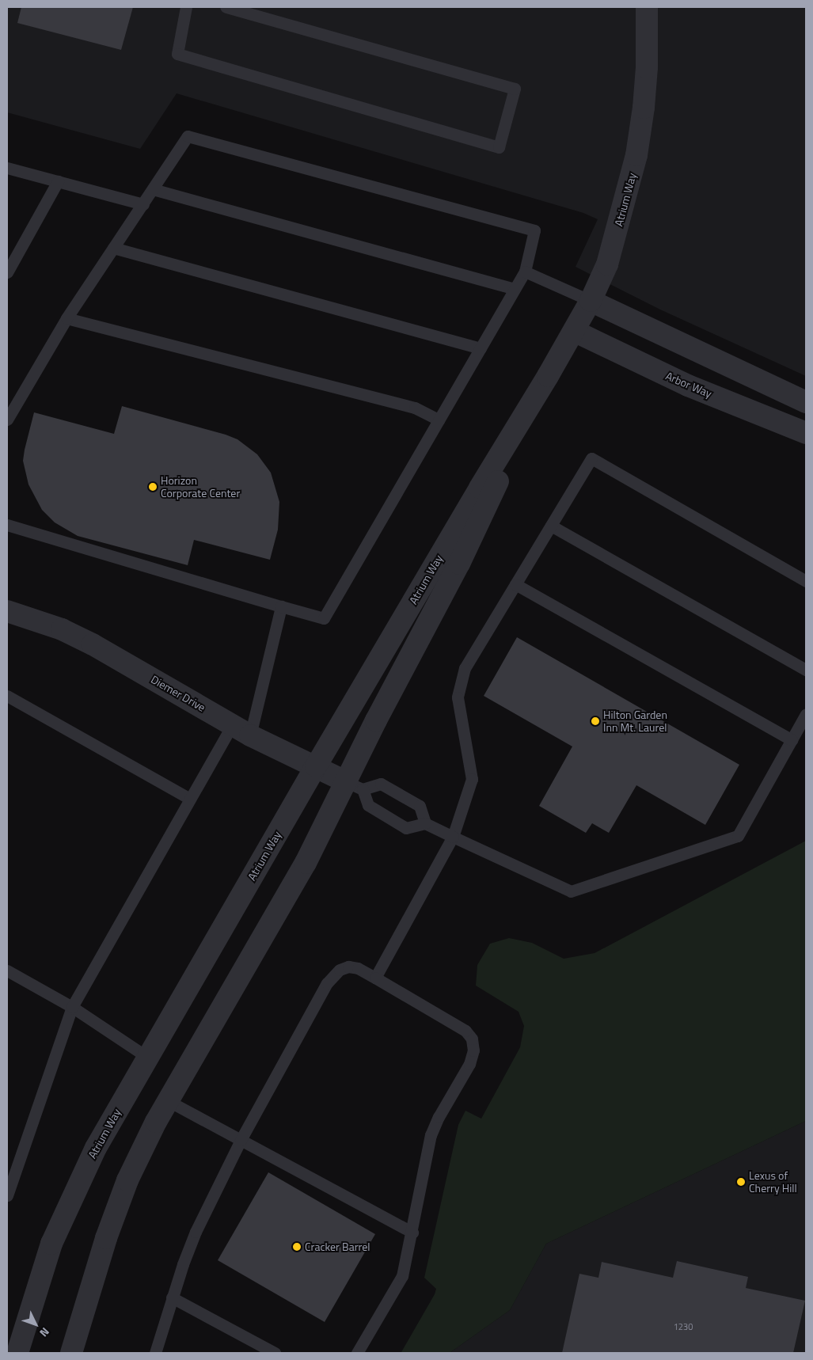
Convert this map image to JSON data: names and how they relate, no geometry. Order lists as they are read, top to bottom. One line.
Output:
{"streets":{"street":["Atrium Way","Arbor Way","Diemer Drive"]},"crossings":[["Atrium Way","Arbor Way"],["Atrium Way","Diemer Drive"]],"places":["Horizon Corporate Center","Hilton Garden Inn Mt. Laurel","Lexus of Cherry Hill","Cracker Barrel"],"house_numbers":["1230"],"north":"bottom right"}
